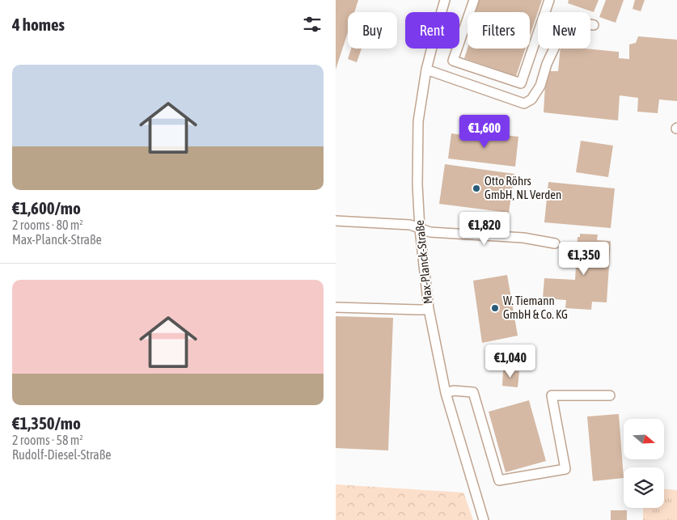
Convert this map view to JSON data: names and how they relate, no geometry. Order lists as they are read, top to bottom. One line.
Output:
{"streets":{"street":["Max-Planck-Straße"]},"places":["Otto Röhrs GmbH, NL Verden","W. Tiemann GmbH & Co. KG"],"north":"right","page":{"heading":"4 homes","chip":["Buy","Rent","Filters","New"],"list":[{"name":"€1,600/mo","note":"2 rooms · 80 m² · Max-Planck-Straße"},{"name":"€1,350/mo","note":"2 rooms · 58 m² · Rudolf-Diesel-Straße"}],"price":["€1,600","€1,820","€1,350","€1,040"]}}
